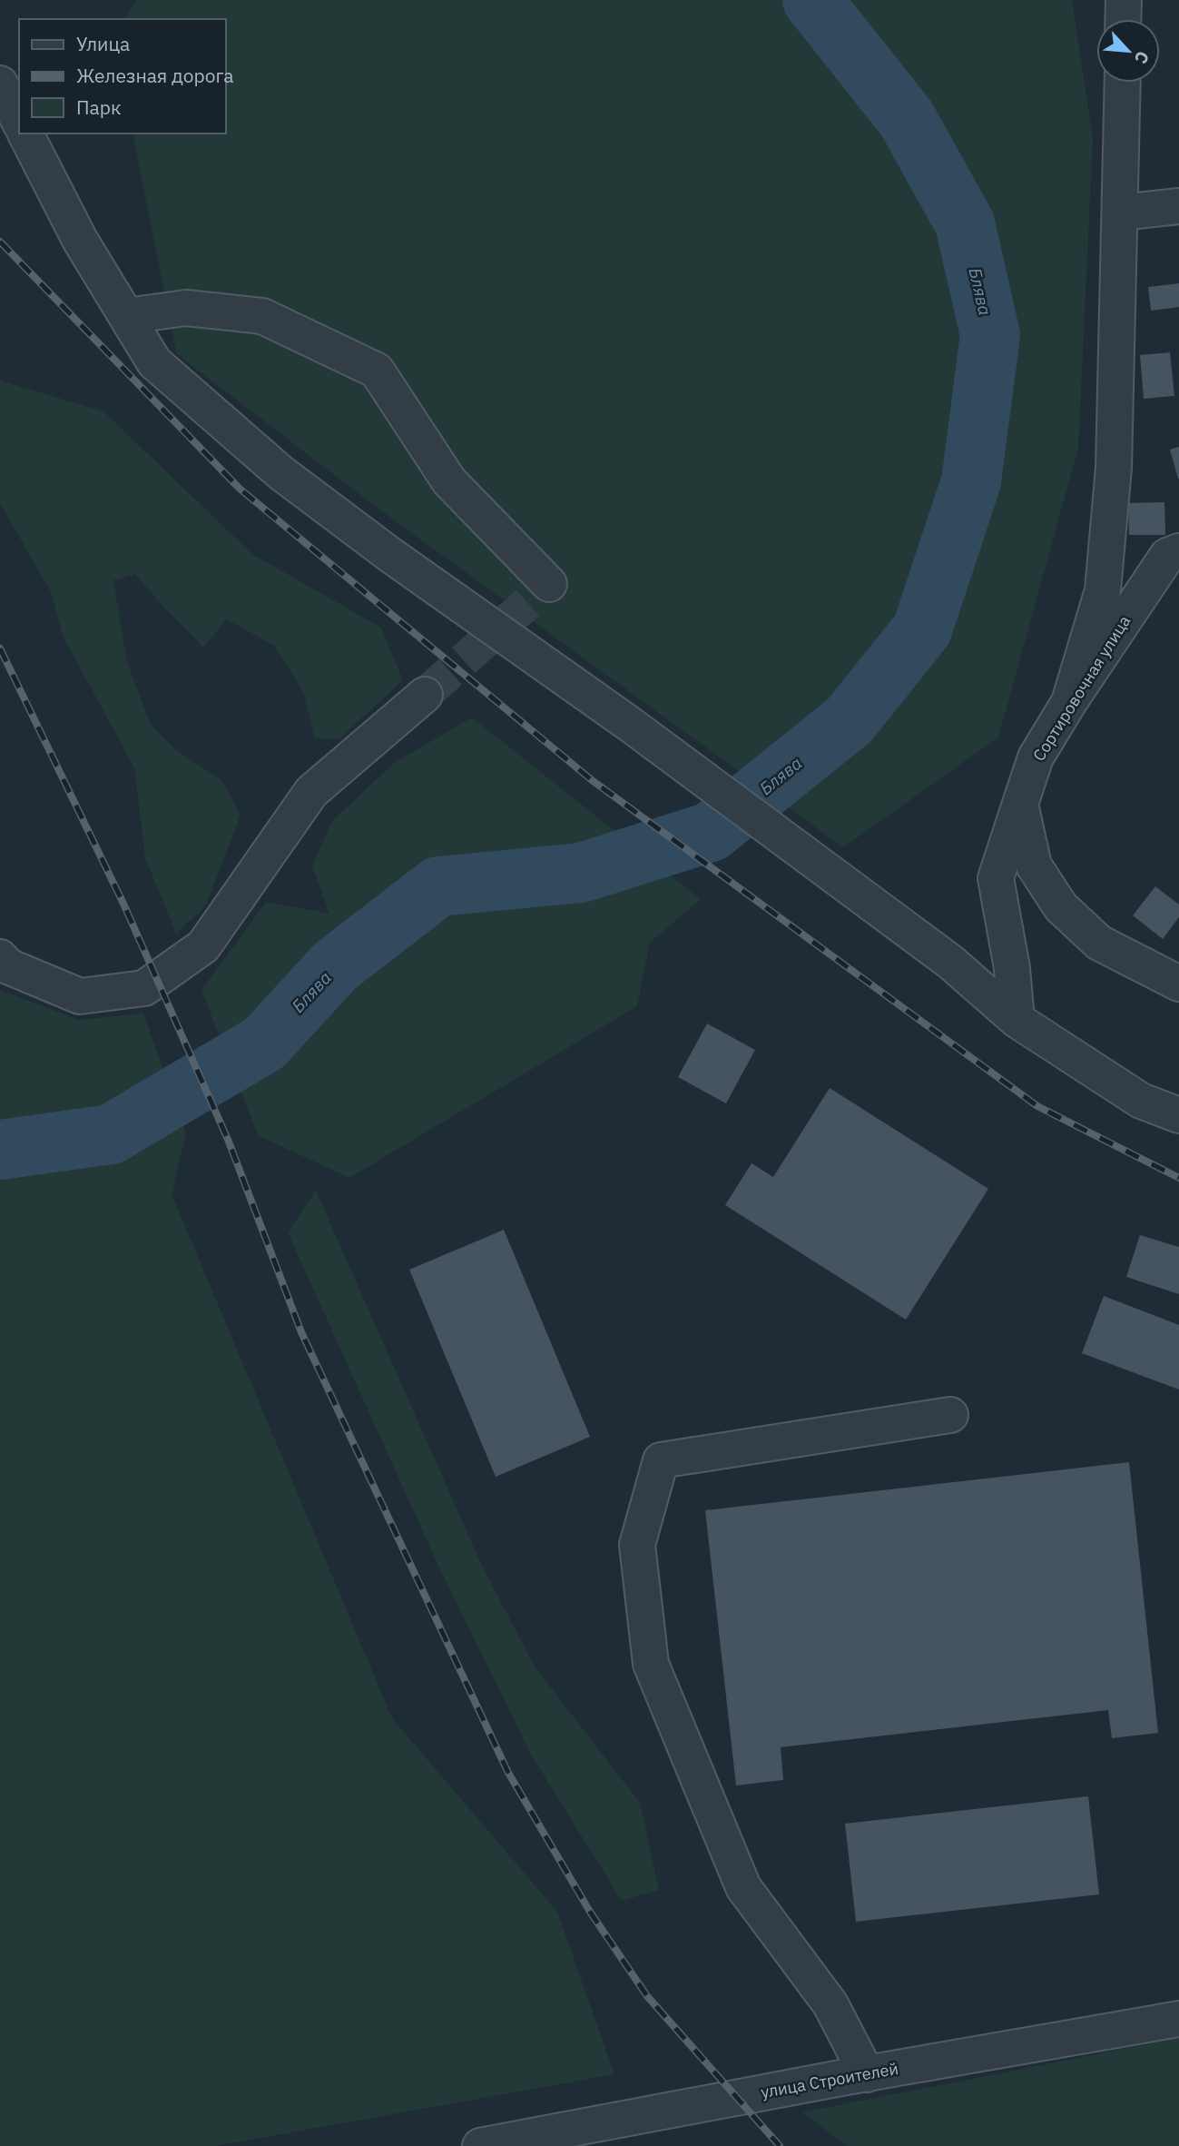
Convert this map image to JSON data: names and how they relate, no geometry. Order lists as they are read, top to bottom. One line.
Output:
{"streets":{"street":["Сортировочная улица","улица Строителей"]},"water":["Блява"],"legend":["Улица","Железная дорога","Парк"],"north":"bottom right"}
